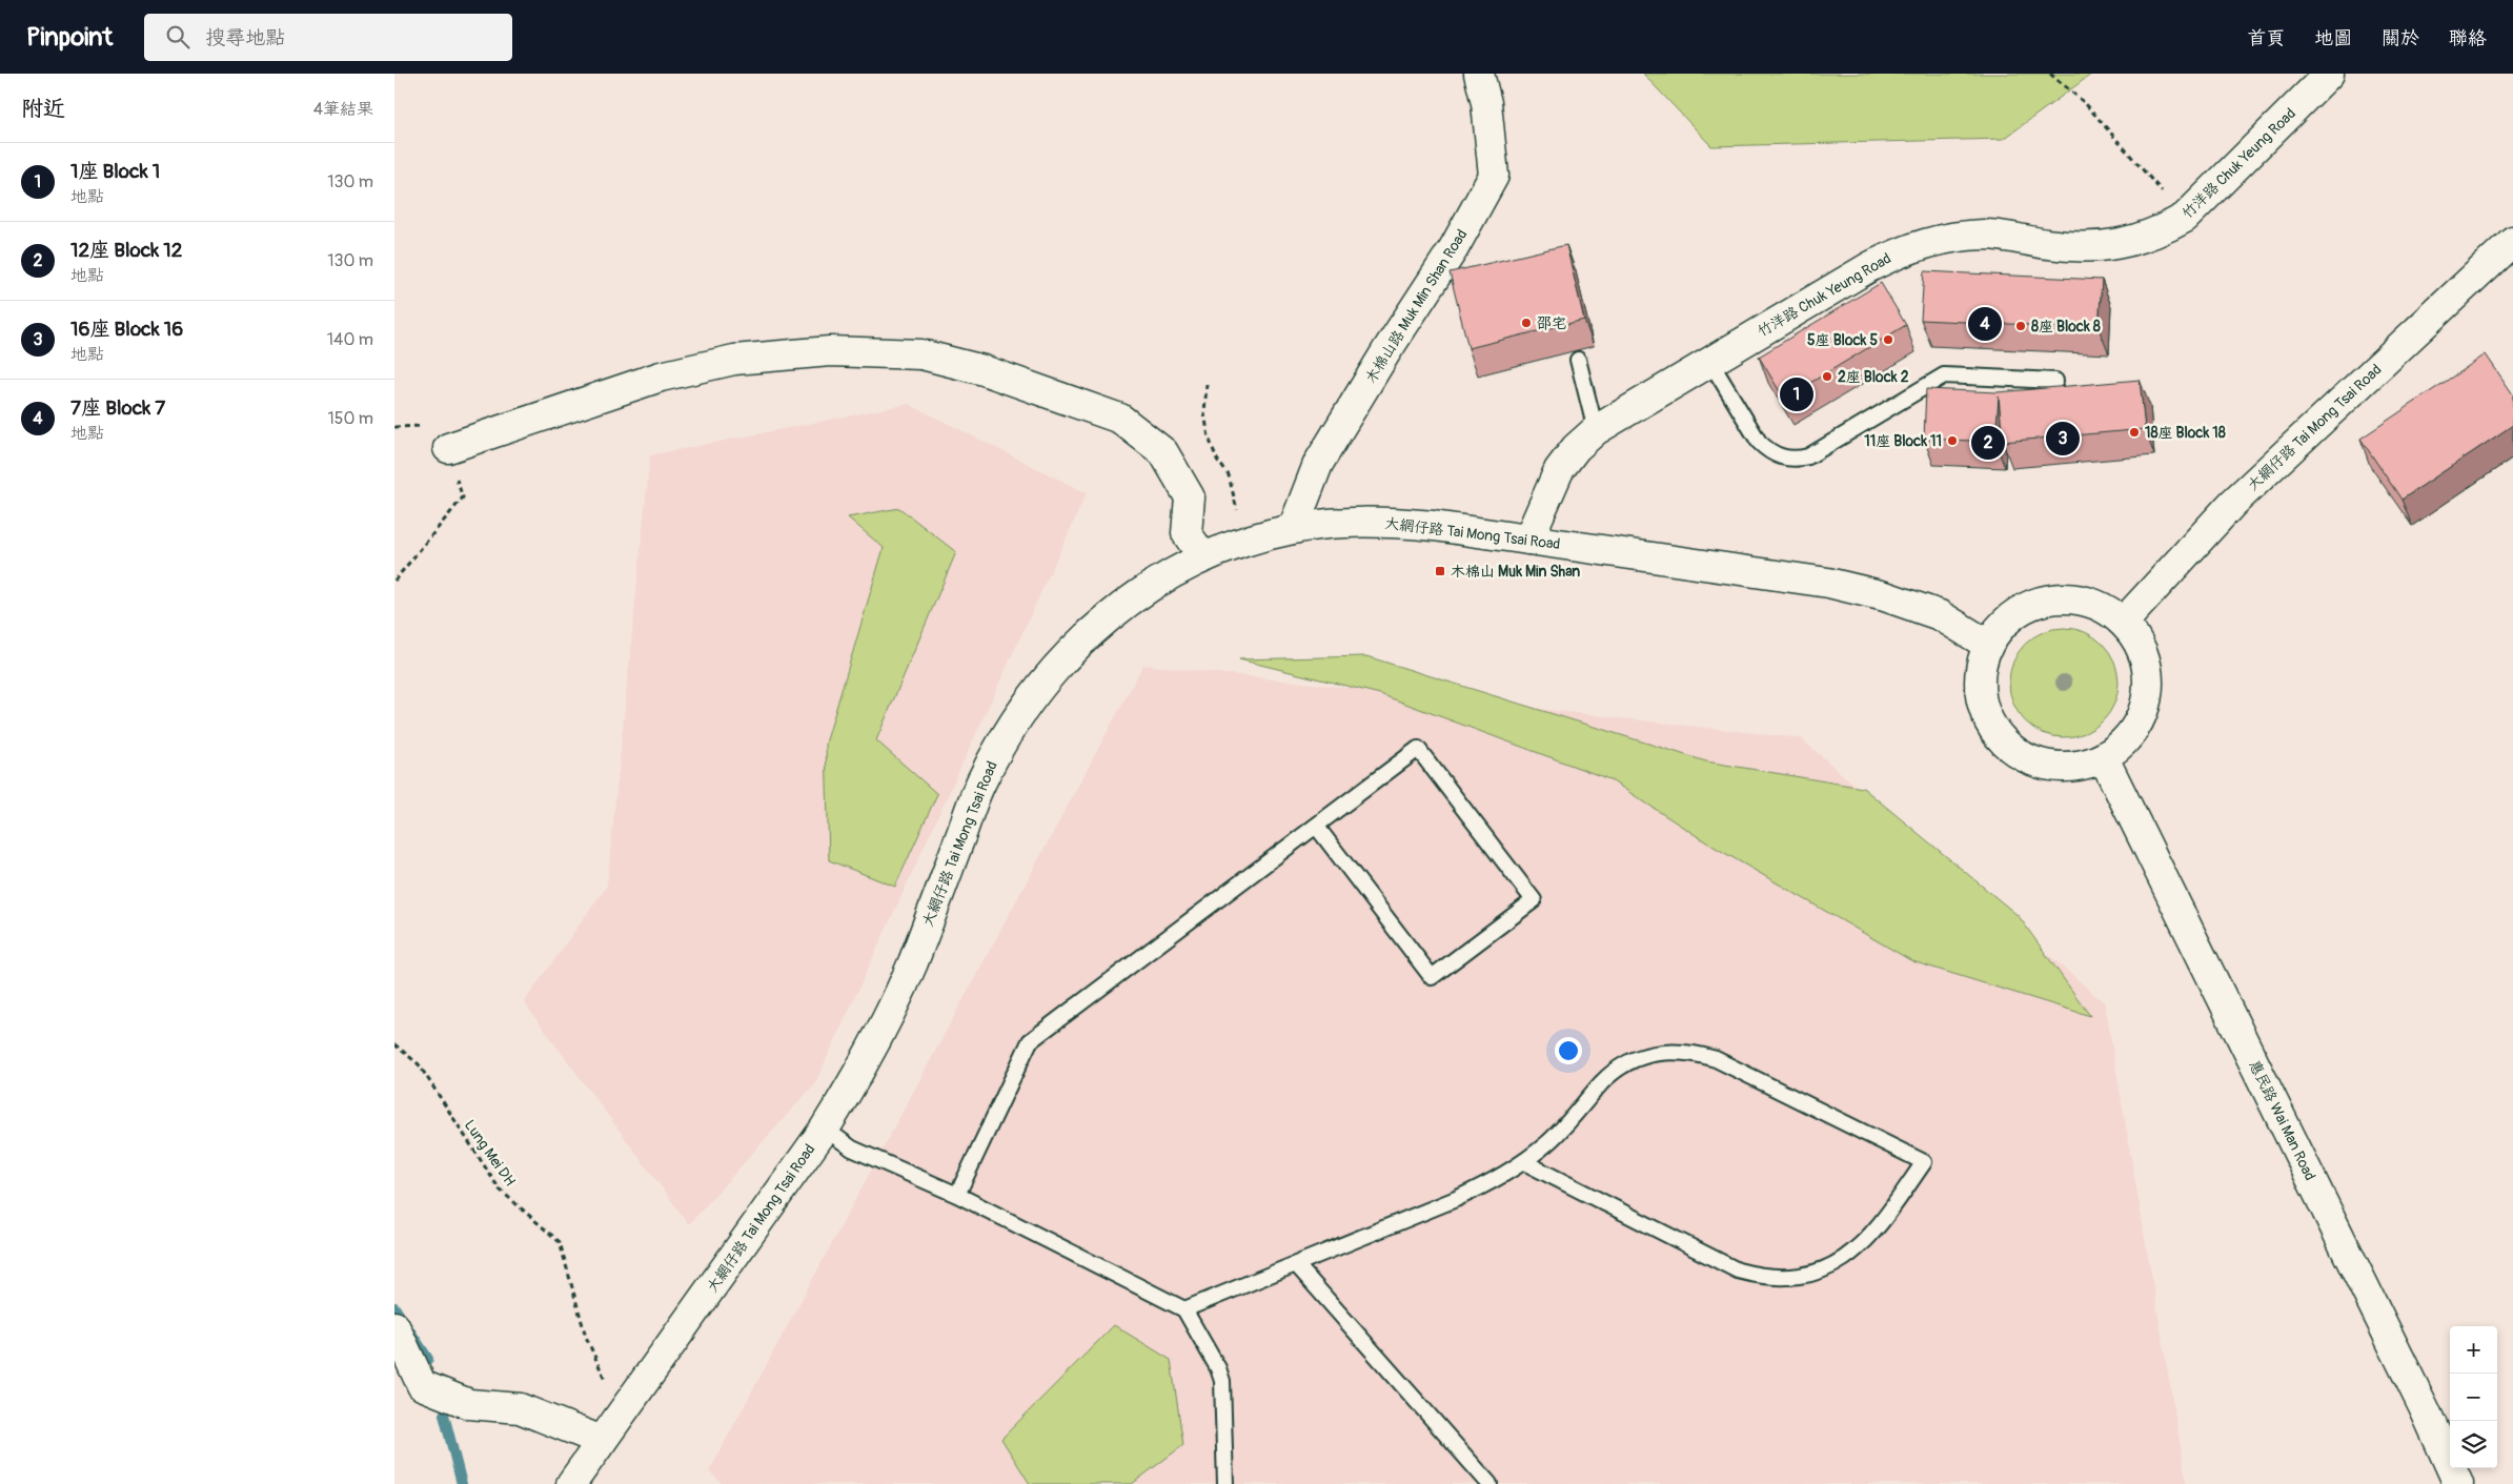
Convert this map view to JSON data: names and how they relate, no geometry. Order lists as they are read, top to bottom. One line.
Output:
{"streets":{"street":["竹洋路 Chuk Yeung Road","木棉山路 Muk Min Shan Road","大網仔路 Tai Mong Tsai Road","惠民路 Wai Man Road"],"path":["Lung Mei DH"]},"crossings":[["竹洋路 Chuk Yeung Road","大網仔路 Tai Mong Tsai Road"],["木棉山路 Muk Min Shan Road","大網仔路 Tai Mong Tsai Road"],["大網仔路 Tai Mong Tsai Road","惠民路 Wai Man Road"]],"places":{"other":["邵宅","8座 Block 8","5座 Block 5","2座 Block 2","18座 Block 18","11座 Block 11"],"transit":["木棉山 Muk Min Shan"]},"page":{"header":"Pinpoint","search":"搜尋地點","nav":["首頁","地圖","關於","聯絡"],"heading":["附近","4筆結果"],"list":[{"mark":"1","name":"1座 Block 1","note":"地點","value":"130 m"},{"mark":"2","name":"12座 Block 12","note":"地點","value":"130 m"},{"mark":"3","name":"16座 Block 16","note":"地點","value":"140 m"},{"mark":"4","name":"7座 Block 7","note":"地點","value":"150 m"}],"pins":["4","1","3","2"],"map_buttons":["+","−"]}}
